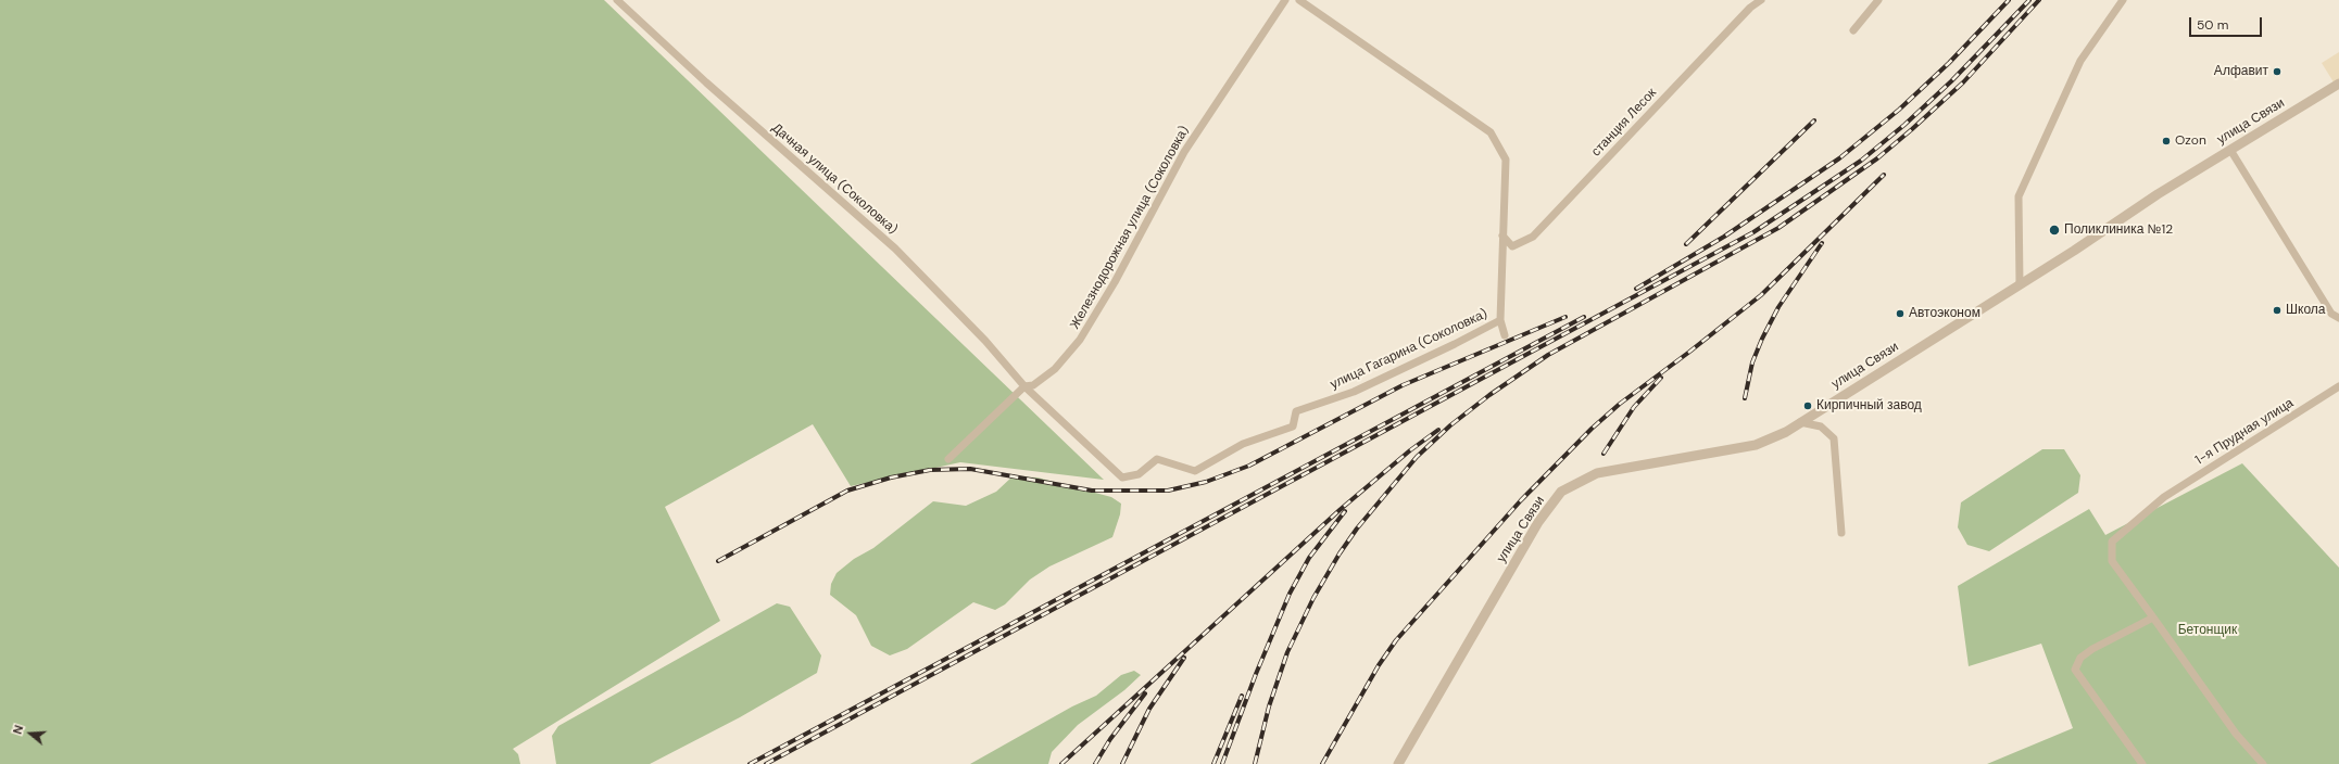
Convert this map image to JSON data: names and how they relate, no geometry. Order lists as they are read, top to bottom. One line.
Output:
{"streets":{"street":["улица Связи","станция Лесок","Дачная улица (Соколовка)","Железнодорожная улица (Соколовка)","улица Гагарина (Соколовка)","1-я Прудная улица"]},"crossings":[["станция Лесок","улица Гагарина (Соколовка)"],["Дачная улица (Соколовка)","Железнодорожная улица (Соколовка)"],["Дачная улица (Соколовка)","улица Гагарина (Соколовка)"],["Железнодорожная улица (Соколовка)","улица Гагарина (Соколовка)"]],"parks":["Бетонщик"],"places":["Алфавит","Ozon","Поликлиника №12","Школа","Автоэконом","Кирпичный завод"],"scale_bar":"50 m","north":"left"}
